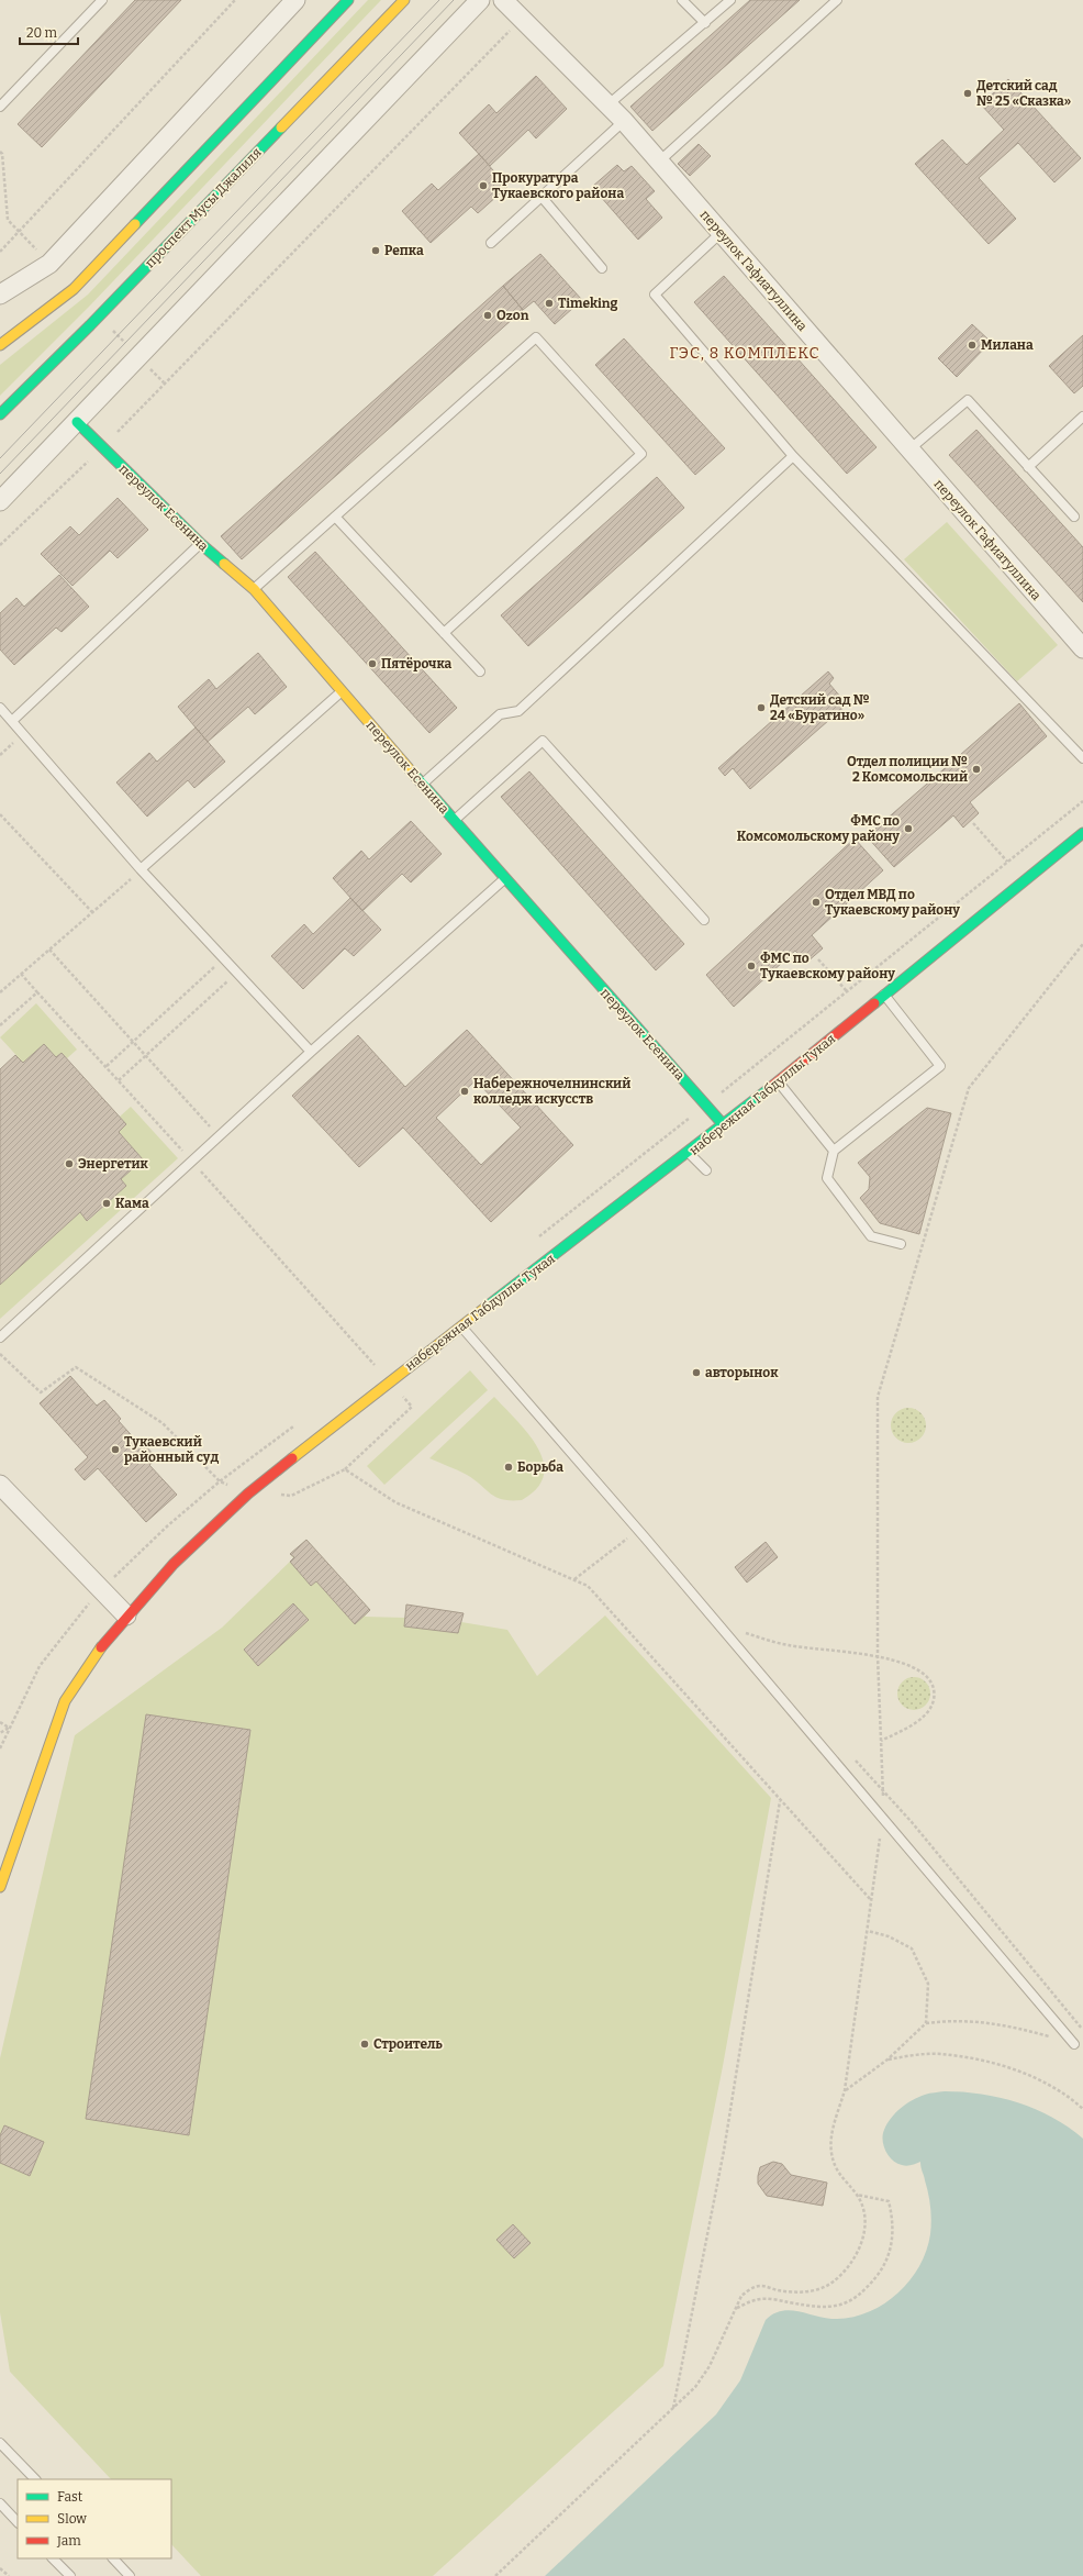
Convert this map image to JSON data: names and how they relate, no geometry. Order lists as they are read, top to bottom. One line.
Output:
{"streets":{"main road":["проспект Мусы Джалиля","переулок Есенина","набережная Габдуллы Тукая"],"street":["переулок Гафиатуллина"]},"crossings":[["переулок Есенина","набережная Габдуллы Тукая"]],"districts":["ГЭС, 8 КОМПЛЕКС"],"places":["Детский сад № 25 «Сказка»","Прокуратура Тукаевского района","Репка","Timeking","Ozon","Милана","Пятёрочка","Детский сад № 24 «Буратино»","Отдел полиции № 2 Комсомольский","ФМС по Комсомольскому району","Отдел МВД по Тукаевскому району","ФМС по Тукаевскому району","Набережночелнинский колледж искусств","Энергетик","Кама","авторынок","Тукаевский районный суд","Борьба","Строитель"],"legend":["Fast","Slow","Jam"],"scale_bar":"20 m"}
